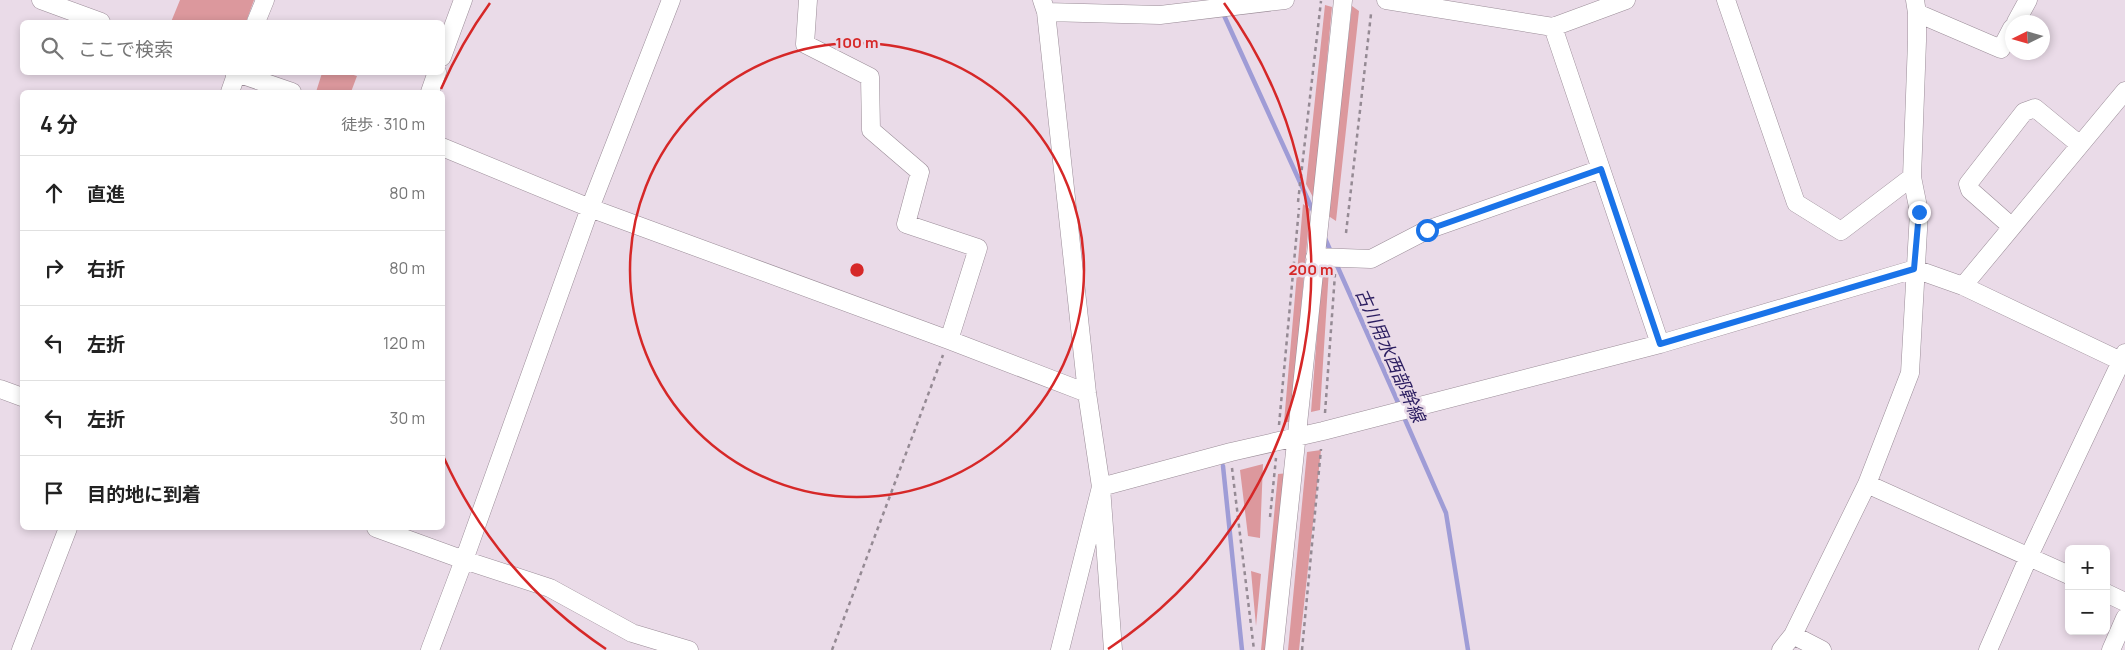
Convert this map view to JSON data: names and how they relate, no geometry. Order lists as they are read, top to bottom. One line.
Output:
{"water":["古川用水西部幹線"],"north":"left","page":{"search":"ここで検索","heading":["4 分","徒歩 · 310 m"],"list":[["直進","80 m"],["右折","80 m"],["左折","120 m"],["左折","30 m"],"目的地に到着"],"map_buttons":["+","−"]},"rings":["100 m","200 m"]}
